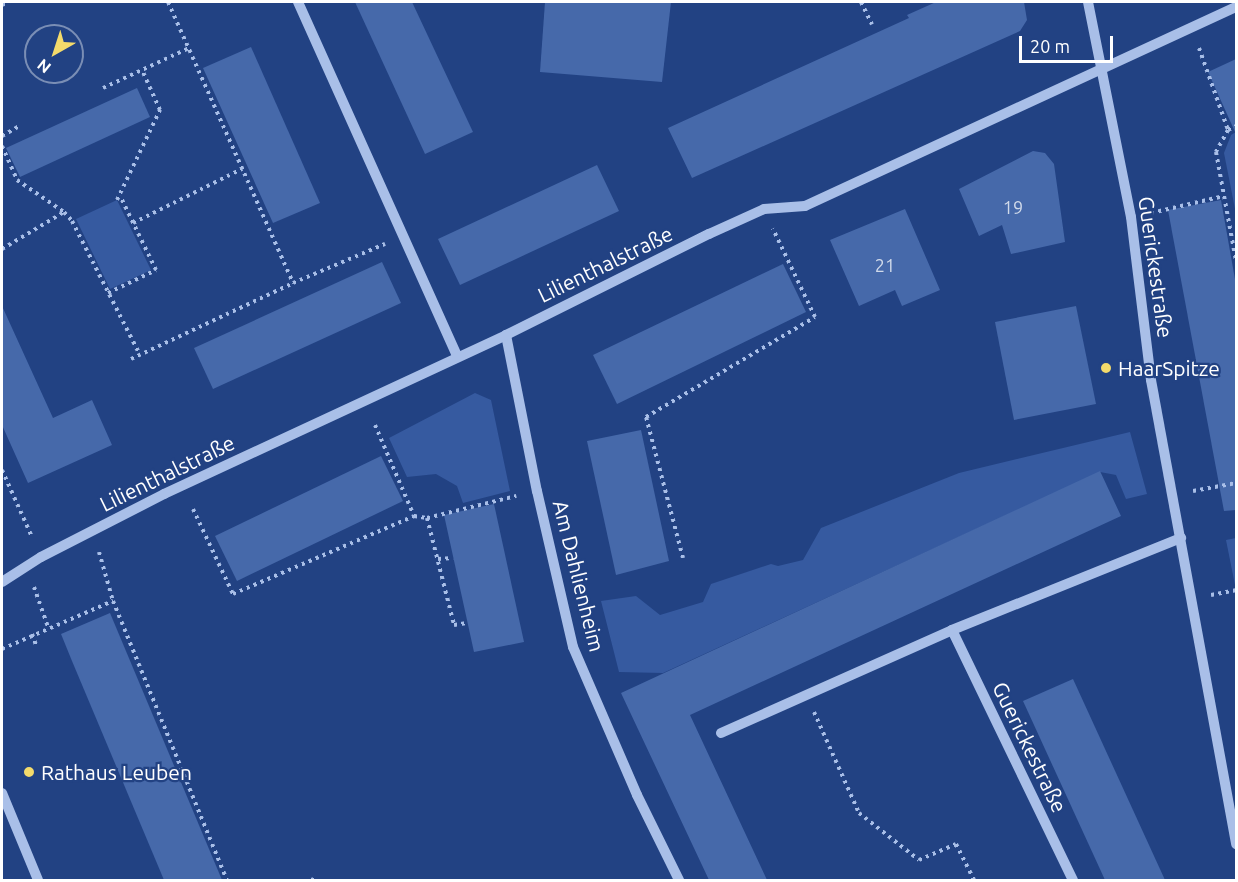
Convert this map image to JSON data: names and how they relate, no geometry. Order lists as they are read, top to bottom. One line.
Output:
{"streets":{"street":["Lilienthalstraße","Guerickestraße","Am Dahlienheim"]},"crossings":[["Lilienthalstraße","Guerickestraße"],["Lilienthalstraße","Am Dahlienheim"]],"places":["HaarSpitze","Rathaus Leuben"],"house_numbers":["19","21"],"scale_bar":"20 m","north":"bottom left"}
